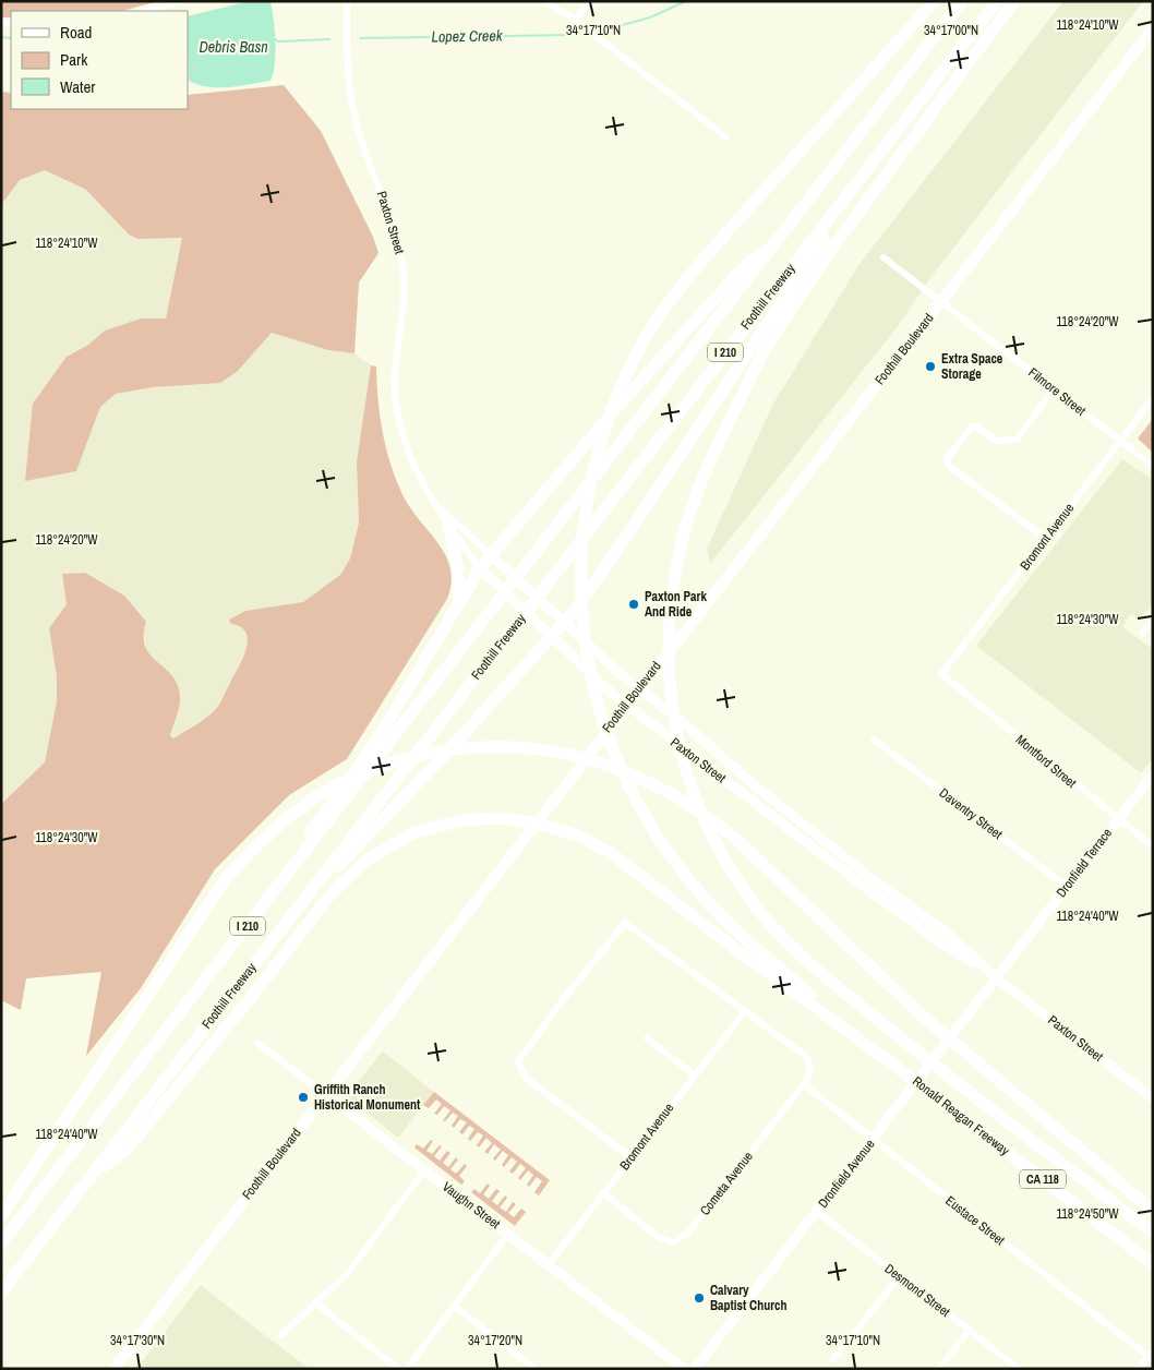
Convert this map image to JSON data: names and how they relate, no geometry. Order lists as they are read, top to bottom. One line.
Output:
{"streets":{"highway":["Foothill Freeway","I 210","Ronald Reagan Freeway","CA 118"],"main road":["Foothill Boulevard"],"street":["Paxton Street","Filmore Street","Bromont Avenue","Montford Street","Daventry Street","Dronfield Terrace","Dronfield Avenue","Cometa Avenue","Vaughn Street","Eustace Street","Desmond Street"]},"crossings":[["Paxton Street","Foothill Boulevard"],["Paxton Street","Dronfield Terrace"],["Paxton Street","Dronfield Avenue"],["Foothill Boulevard","Filmore Street"],["Foothill Boulevard","Vaughn Street"],["Filmore Street","Bromont Avenue"],["Bromont Avenue","Montford Street"],["Bromont Avenue","Cometa Avenue"],["Bromont Avenue","Vaughn Street"],["Montford Street","Dronfield Terrace"],["Daventry Street","Dronfield Terrace"],["Dronfield Terrace","Dronfield Avenue"],["Dronfield Avenue","Eustace Street"],["Dronfield Avenue","Desmond Street"],["Cometa Avenue","Eustace Street"]],"water":["Lopez Creek","Debris Basn"],"places":["Extra Space Storage","Paxton Park And Ride","Griffith Ranch Historical Monument","Calvary Baptist Church"],"legend":["Road","Park","Water"],"coordinates":["118°24'10\"W","34°17'00\"N","34°17'10\"N","118°24'20\"W","118°24'30\"W","118°24'40\"W","118°24'50\"W","34°17'30\"N","34°17'20\"N"]}
